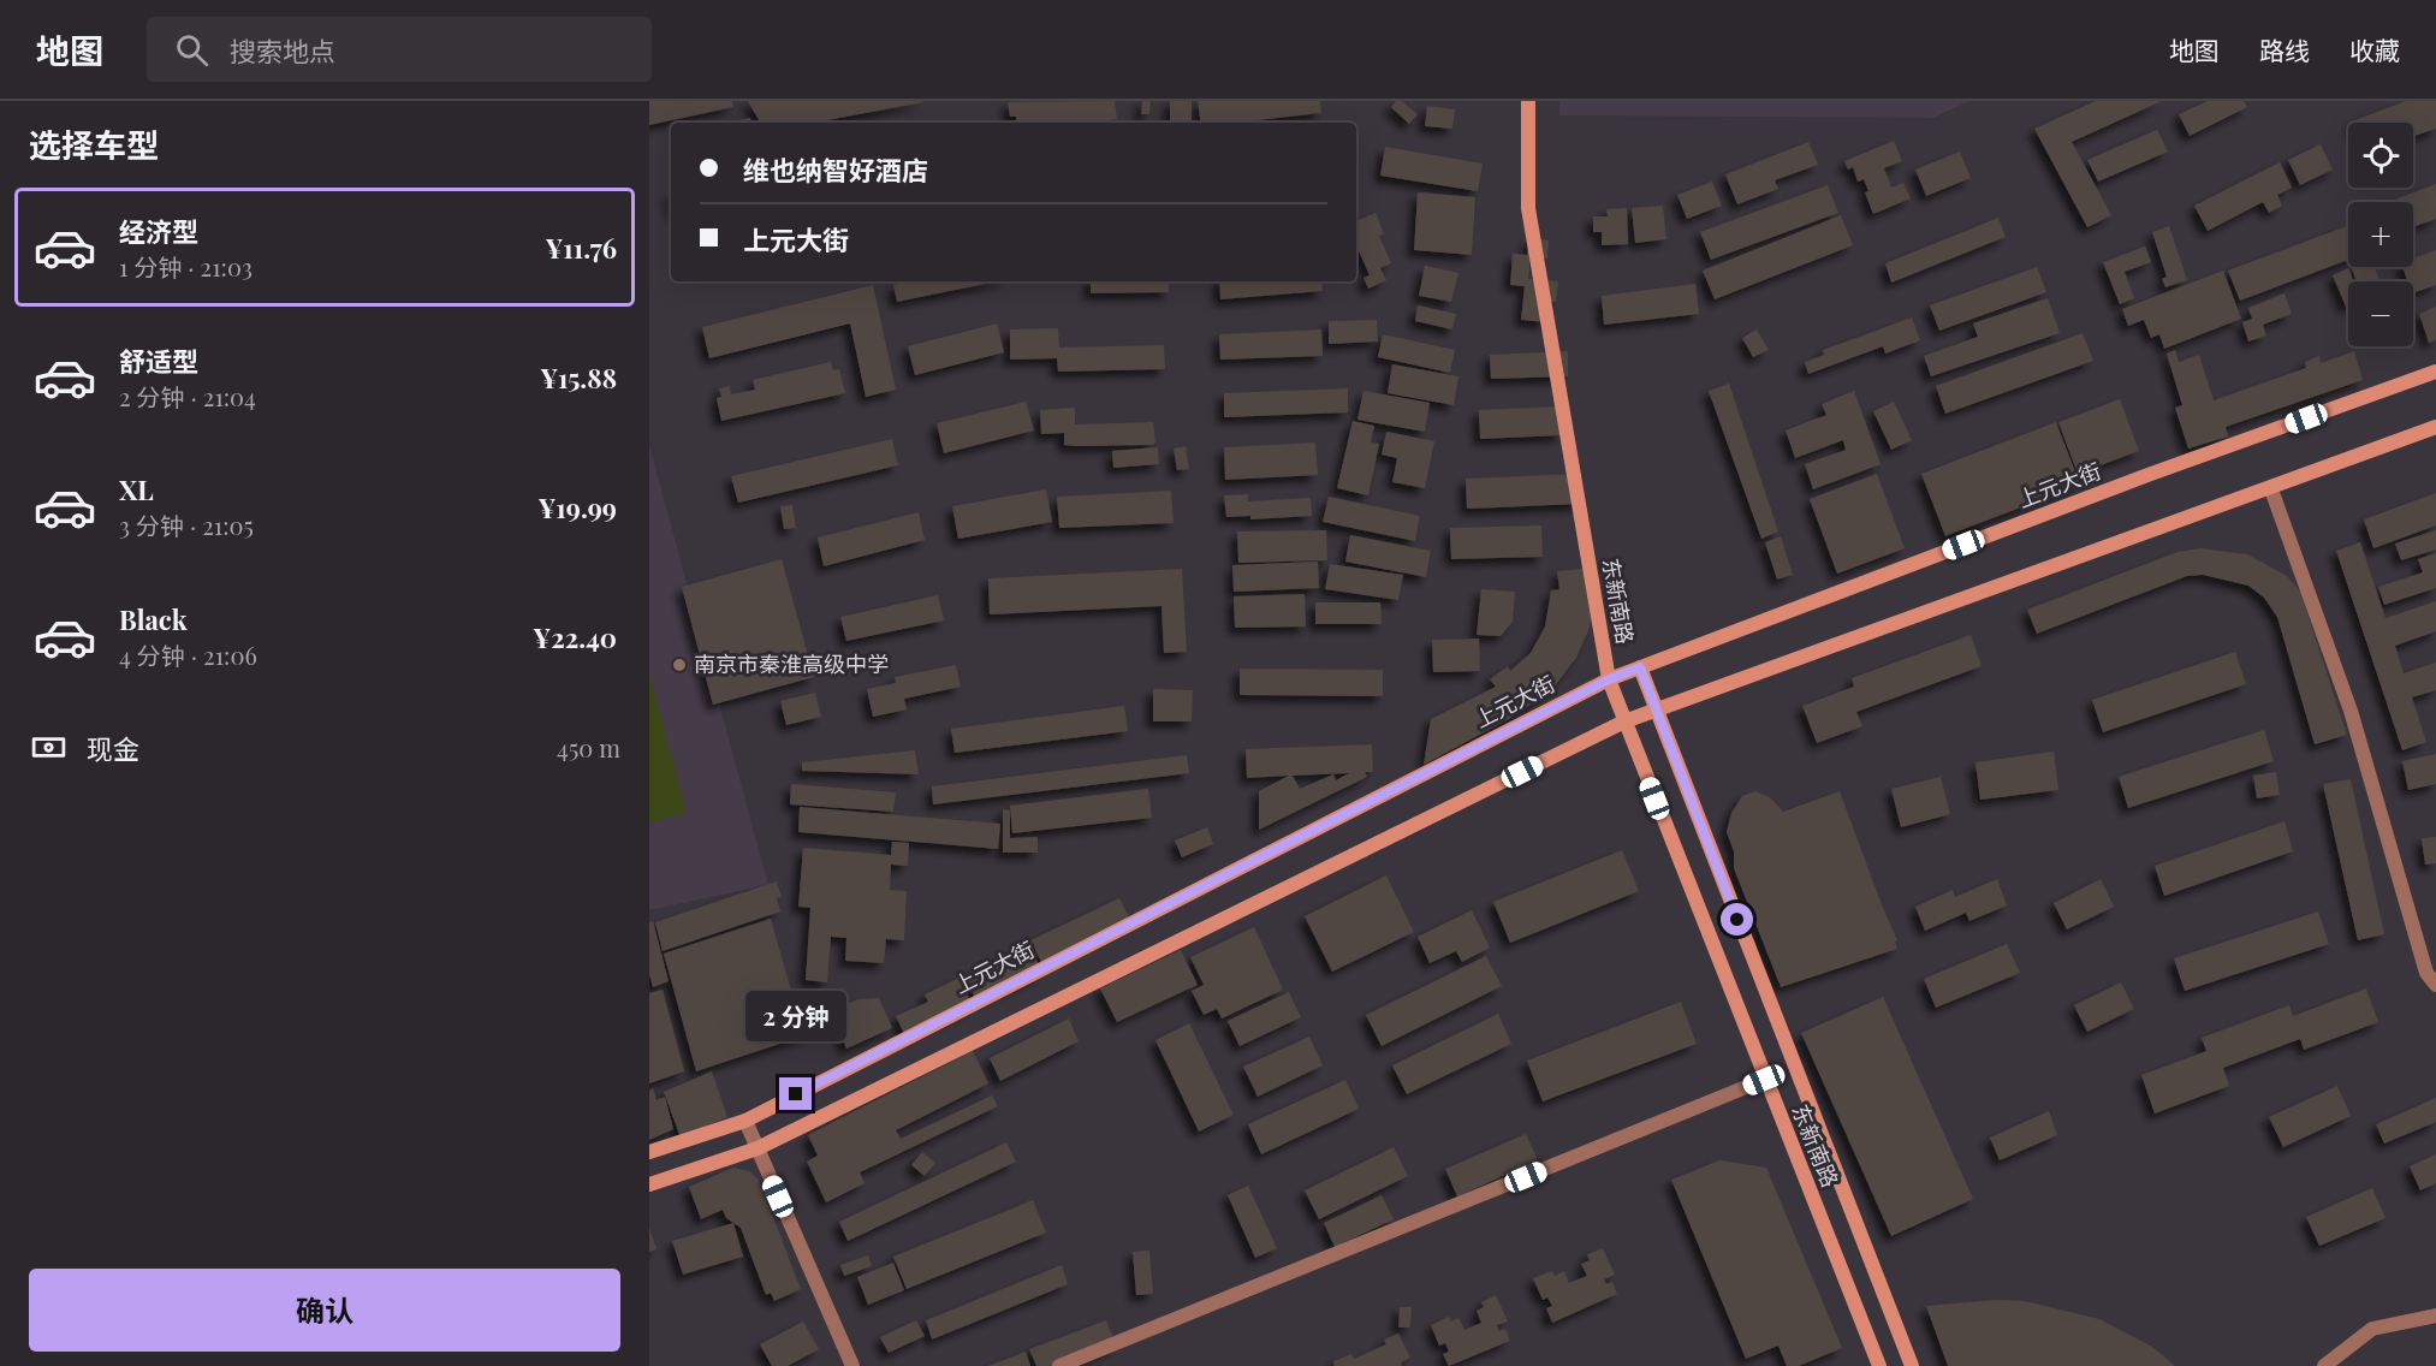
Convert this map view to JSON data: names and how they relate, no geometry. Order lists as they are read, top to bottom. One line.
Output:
{"streets":{"main road":["上元大街","东新南路"]},"crossings":[["上元大街","东新南路"]],"places":["南京市秦淮高级中学"],"page":{"header":"地图","search":"搜索地点","nav":["地图","路线","收藏"],"heading":"选择车型","map_buttons":["+","−"],"banner":["维也纳智好酒店","上元大街"],"list":[{"name":"经济型","note":"1 分钟 · 21:03","value":"¥11.76"},{"name":"舒适型","note":"2 分钟 · 21:04","value":"¥15.88"},{"name":"XL","note":"3 分钟 · 21:05","value":"¥19.99"},{"name":"Black","note":"4 分钟 · 21:06","value":"¥22.40"}],"pay":["现金","450 m"],"bubble":"2 分钟","buttons":"确认"}}
